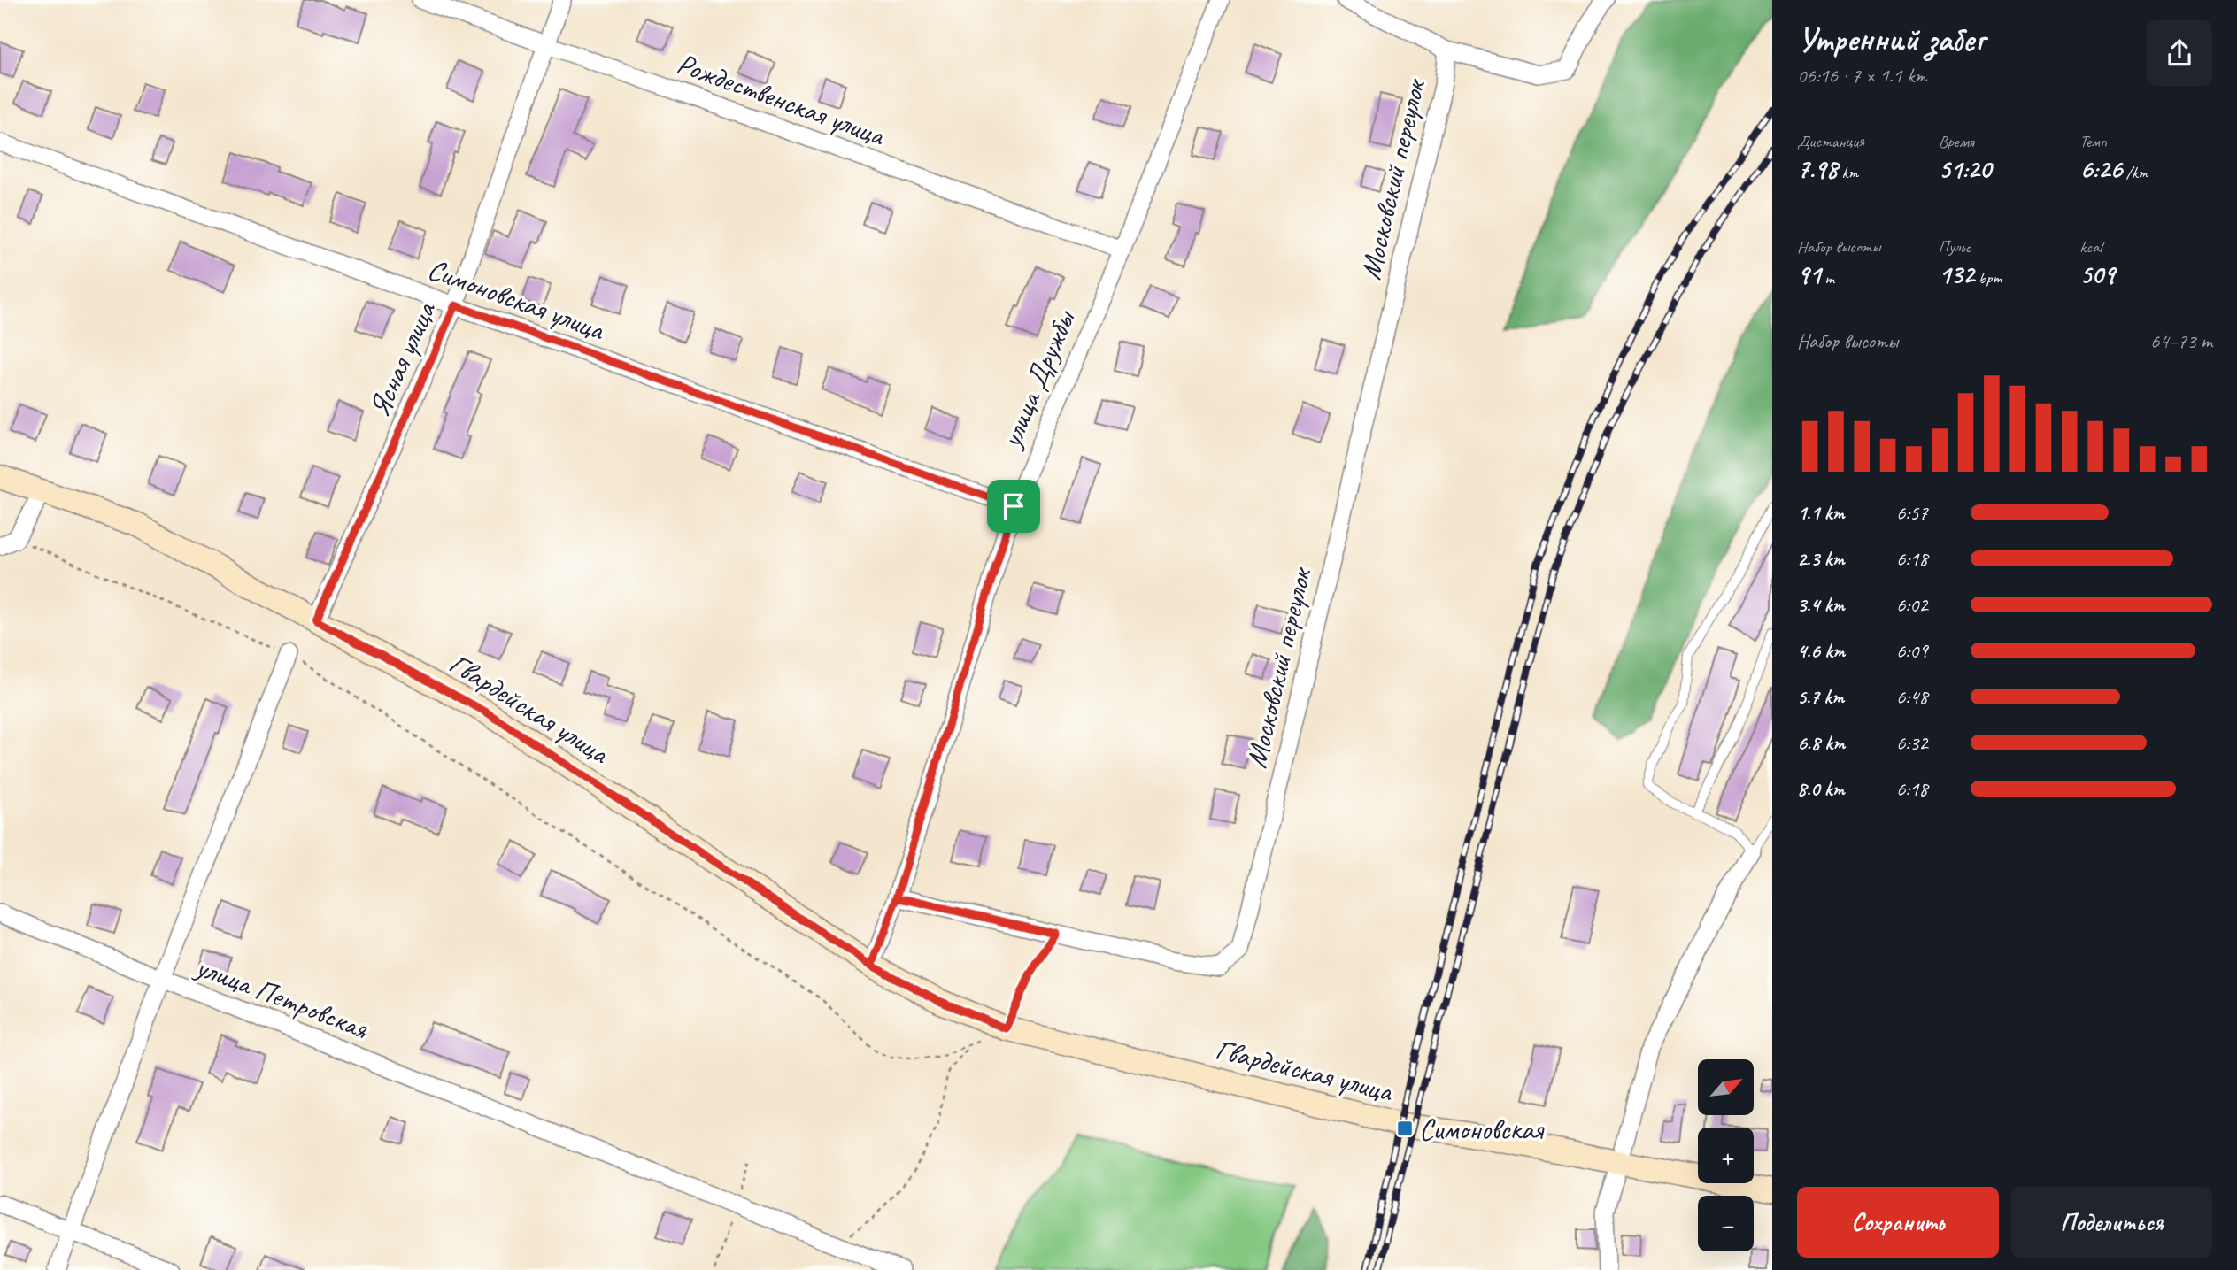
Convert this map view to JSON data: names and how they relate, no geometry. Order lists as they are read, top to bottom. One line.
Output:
{"streets":{"street":["Рождественская улица","Московский переулок","Симоновская улица","Ясная улица","улица Дружбы","Гвардейская улица","улица Петровская"]},"crossings":[["Рождественская улица","Ясная улица"],["Рождественская улица","улица Дружбы"],["Московский переулок","улица Дружбы"],["Симоновская улица","Ясная улица"],["Симоновская улица","улица Дружбы"],["Ясная улица","Гвардейская улица"],["улица Дружбы","Гвардейская улица"]],"places":{"transit":["Симоновская"]},"north":"top right","page":{"heading":["Утренний забег","06:16 · 7 × 1.1 km"],"stats":[["Дистанция","7.98 km"],["Время","51:20"],["Темп","6:26 /km"],["Набор высоты","91 m"],["Пульс","132 bpm"],["kcal","509"]],"chart":["Набор высоты","64–73 m"],"list":[{"name":"1.1 km","note":"6:57"},{"name":"2.3 km","note":"6:18"},{"name":"3.4 km","note":"6:02"},{"name":"4.6 km","note":"6:09"},{"name":"5.7 km","note":"6:48"},{"name":"6.8 km","note":"6:32"},{"name":"8.0 km","note":"6:18"}],"map_buttons":["+","−"],"buttons":["Сохранить","Поделиться"]}}
